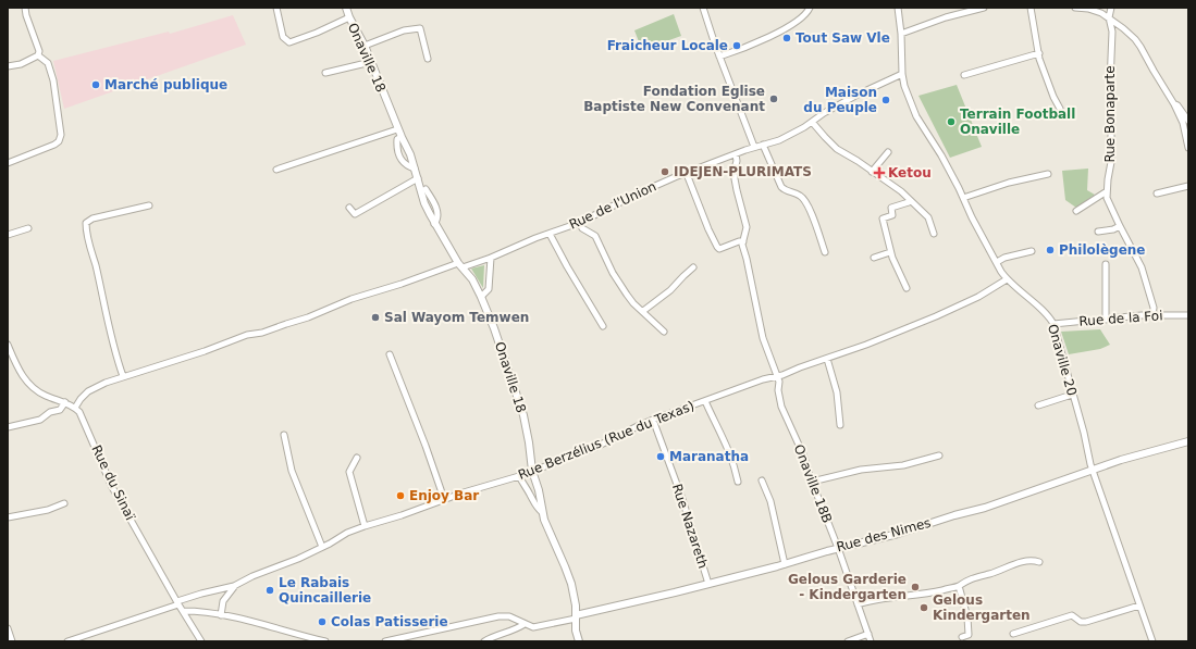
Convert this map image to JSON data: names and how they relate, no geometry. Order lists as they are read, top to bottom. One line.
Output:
{"streets":{"street":["Onaville 18","Rue Bonaparte","Rue de l'Union","Rue de la Foi","Onaville 20","Rue Berzélius (Rue du Texas)","Rue du Sinaï","Onaville 18B","Rue Nazareth","Rue des Nimes"]},"crossings":[["Onaville 18","Rue de l'Union"],["Onaville 18","Rue Berzélius (Rue du Texas)"],["Onaville 18","Rue des Nimes"],["Rue Bonaparte","Rue de la Foi"],["Rue de l'Union","Onaville 20"],["Rue de l'Union","Rue du Sinaï"],["Rue de la Foi","Onaville 20"],["Onaville 20","Rue Berzélius (Rue du Texas)"],["Onaville 20","Rue des Nimes"],["Rue Berzélius (Rue du Texas)","Rue du Sinaï"],["Rue Berzélius (Rue du Texas)","Onaville 18B"],["Rue Berzélius (Rue du Texas)","Rue Nazareth"],["Onaville 18B","Rue des Nimes"],["Rue Nazareth","Rue des Nimes"]],"places":{"other":["Tout Saw Vle","Fraicheur Locale","Marché publique","Fondation Eglise Baptiste New Convenant","Maison du Peuple","Terrain Football Onaville","IDEJEN-PLURIMATS","Philolègene","Sal Wayom Temwen","Maranatha","Enjoy Bar","Gelous Garderie - Kindergarten","Le Rabais Quincaillerie","Gelous Kindergarten","Colas Patisserie"],"health":["Ketou"]}}
